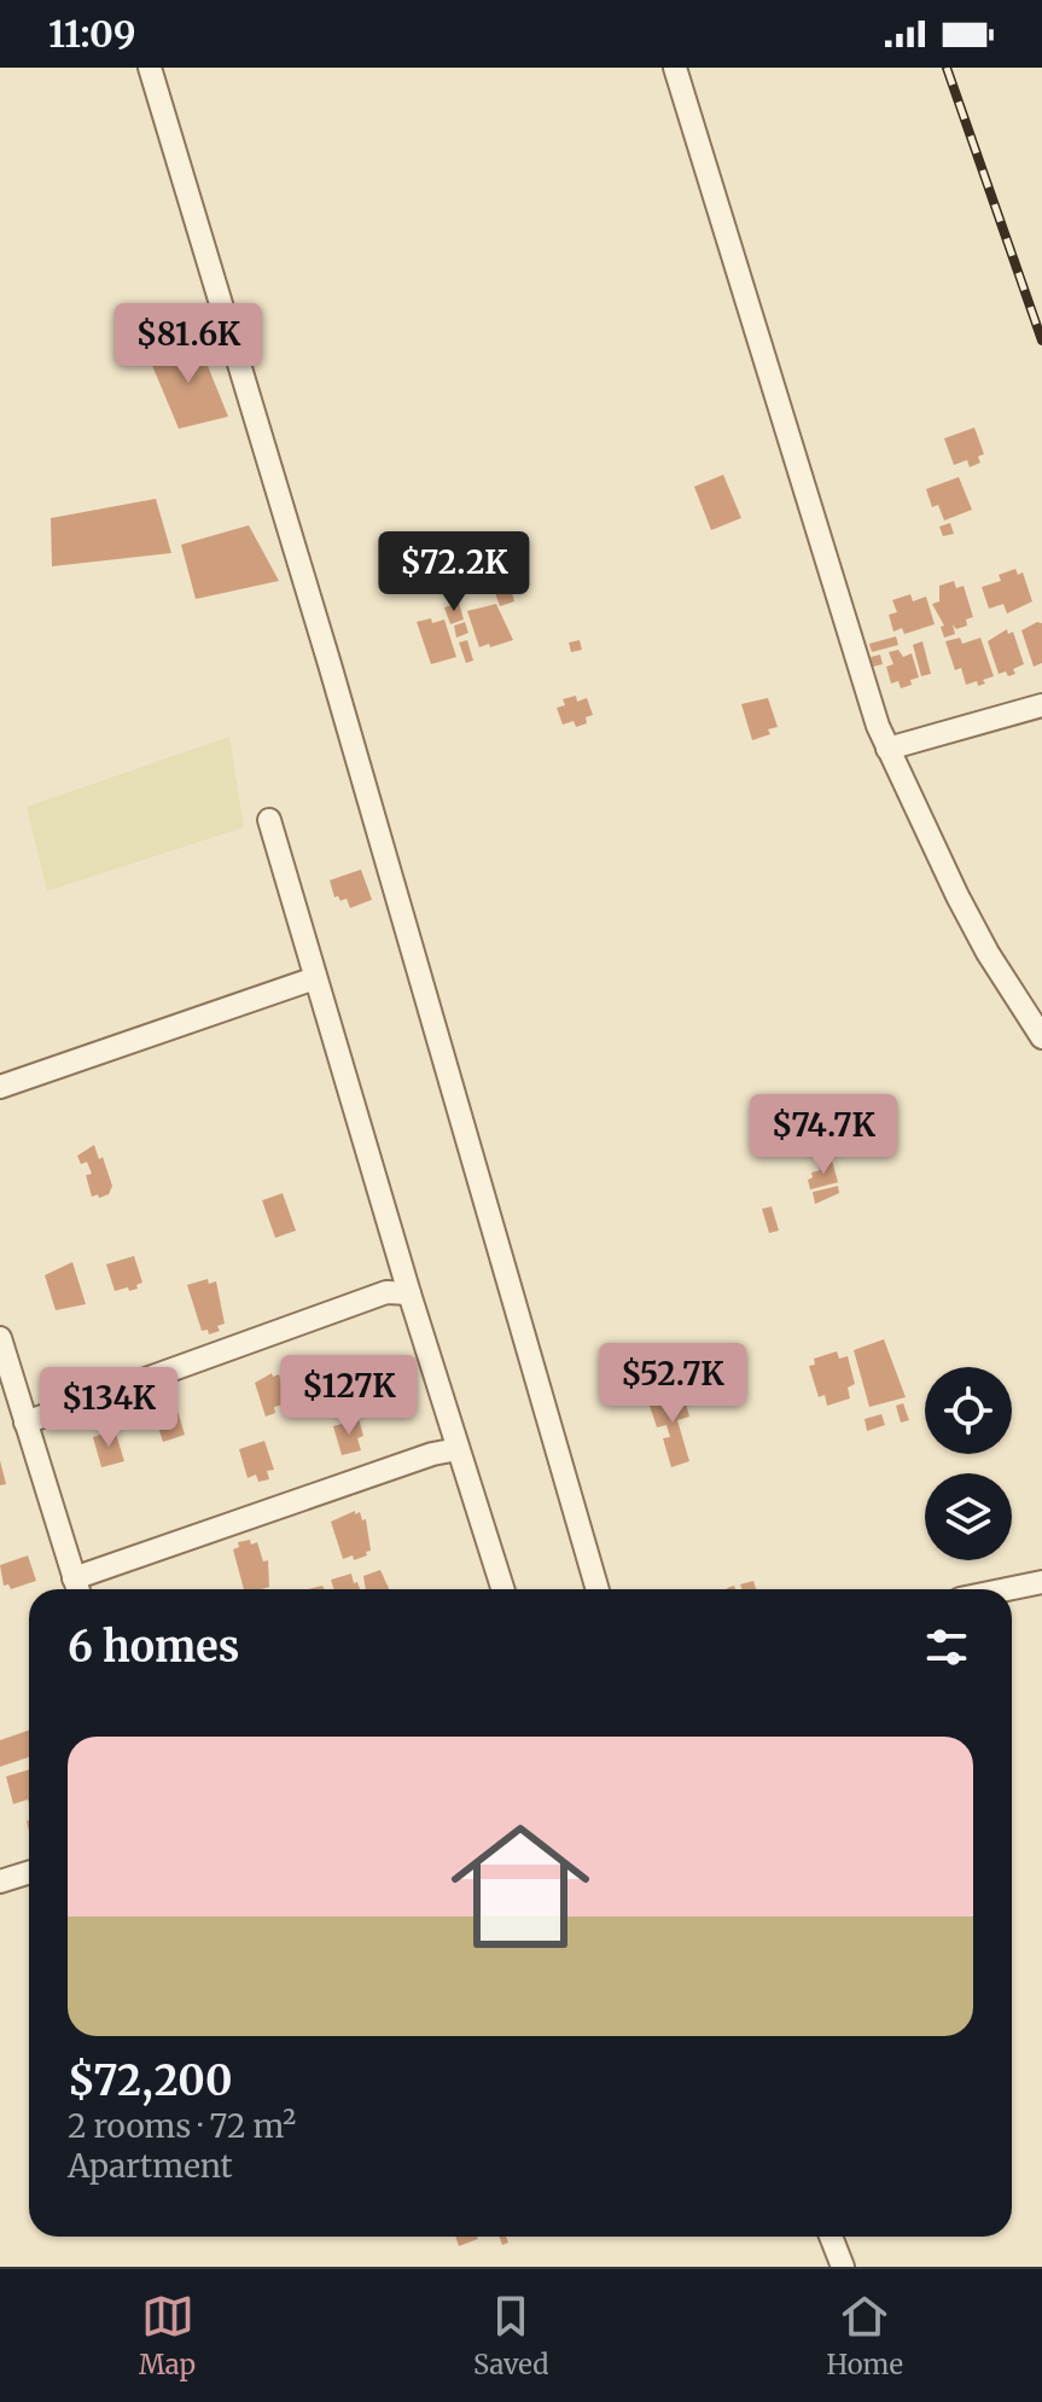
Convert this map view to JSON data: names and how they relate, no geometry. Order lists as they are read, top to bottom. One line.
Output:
{"page":{"status":"11:09","price":["$81.6K","$72.2K","$74.7K","$52.7K","$127K","$134K"],"heading":"6 homes","list":[{"name":"$72,200","note":"2 rooms · 72 m² · Apartment"}],"tabs":["Map","Saved","Home"]}}
